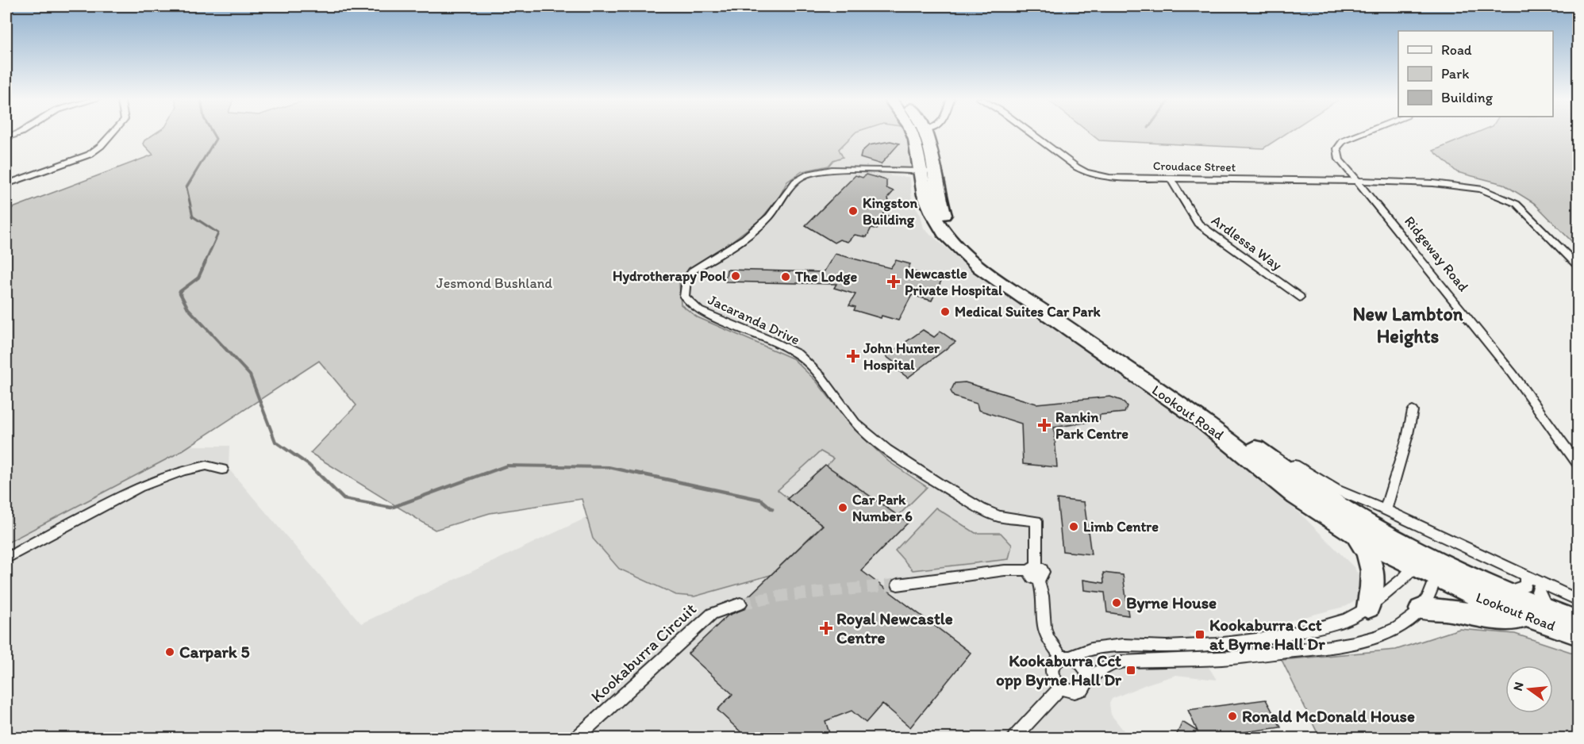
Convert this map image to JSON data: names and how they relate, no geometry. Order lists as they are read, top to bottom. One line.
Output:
{"streets":{"highway":["Lookout Road"],"street":["Croudace Street","Ardlessa Way","Ridgeway Road","Jacaranda Drive","Kookaburra Circuit"]},"crossings":[["Croudace Street","Ardlessa Way"],["Croudace Street","Ridgeway Road"],["Jacaranda Drive","Lookout Road"]],"districts":["New Lambton Heights"],"parks":["Jesmond Bushland"],"places":{"other":["Kingston Building","Hydrotherapy Pool","The Lodge","Medical Suites Car Park","Car Park Number 6","Limb Centre","Byrne House","Carpark 5","Ronald McDonald House"],"health":["Newcastle Private Hospital","John Hunter Hospital","Rankin Park Centre","Royal Newcastle Centre"],"transit":["Kookaburra Cct at Byrne Hall Dr","Kookaburra Cct opp Byrne Hall Dr"]},"legend":["Road","Park","Building"],"north":"left"}
